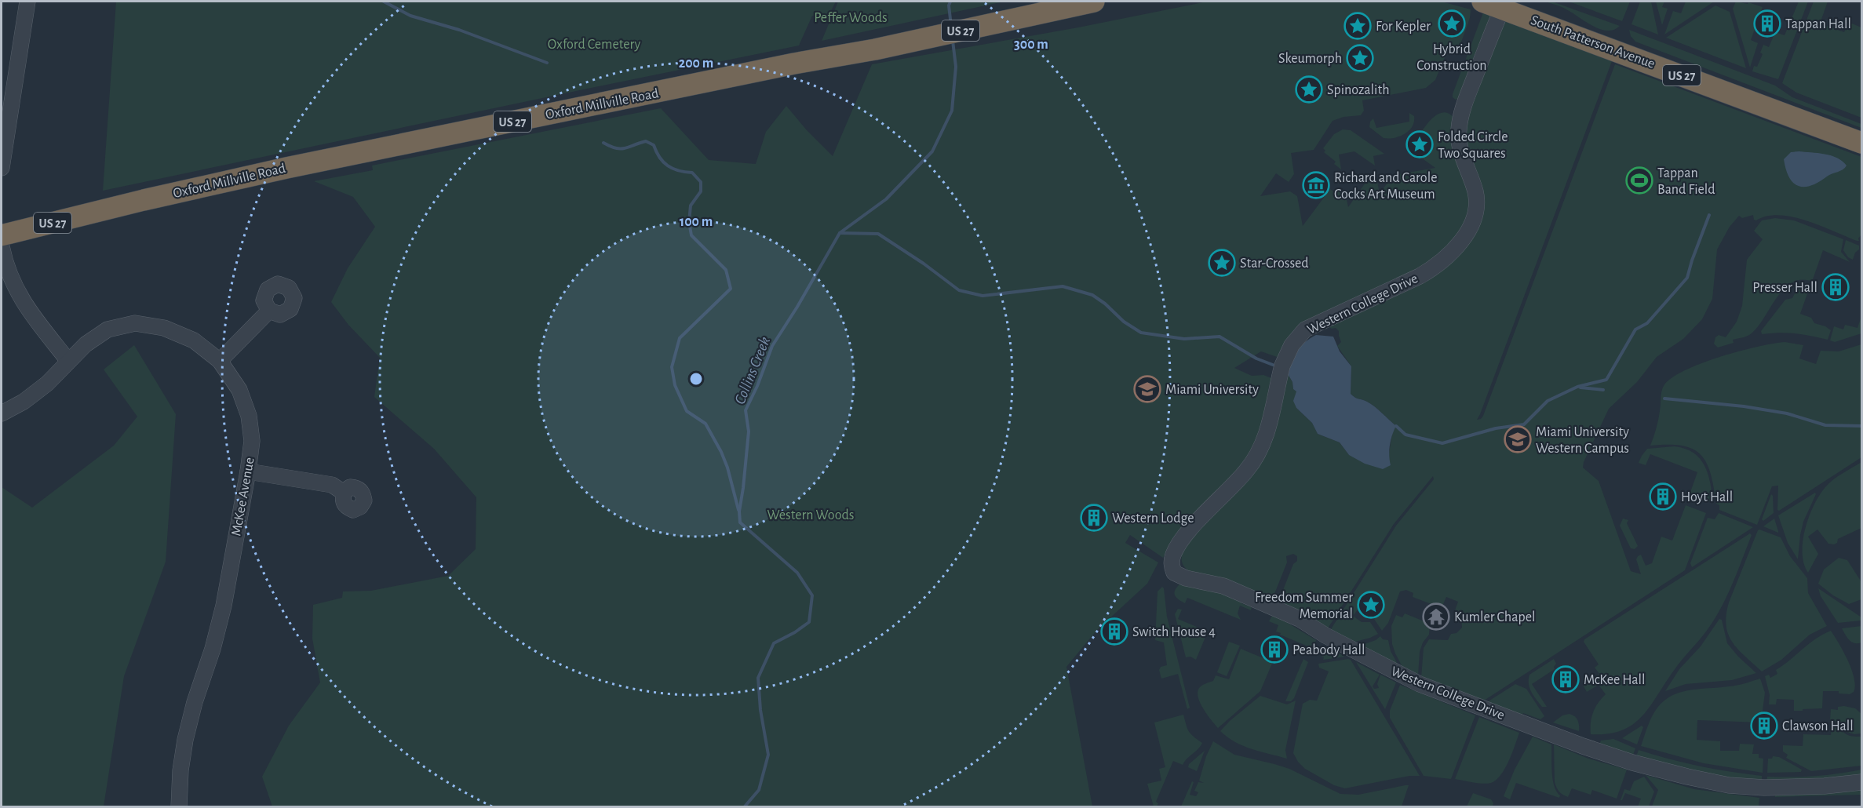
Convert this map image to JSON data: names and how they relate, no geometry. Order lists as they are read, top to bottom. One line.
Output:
{"streets":{"highway":["US 27","South Patterson Avenue","Oxford Millville Road"],"street":["Western College Drive","McKee Avenue"]},"crossings":[["South Patterson Avenue","Western College Drive"]],"water":["Collins Creek"],"parks":["Peffer Woods","Oxford Cemetery","Western Woods"],"places":{"place":["Hybrid Construction","For Kepler","Skeumorph","Spinozalith","Folded Circle Two Squares","Star-Crossed","Freedom Summer Memorial"],"building":["Tappan Hall","Presser Hall","Hoyt Hall","Western Lodge","Switch House 4","Peabody Hall","McKee Hall","Clawson Hall"],"sports":["Tappan Band Field"],"museum":["Richard and Carole Cocks Art Museum"],"school or university":["Miami University","Miami University Western Campus"],"temple":["Kumler Chapel"]},"rings":["300 m","200 m","100 m"]}
